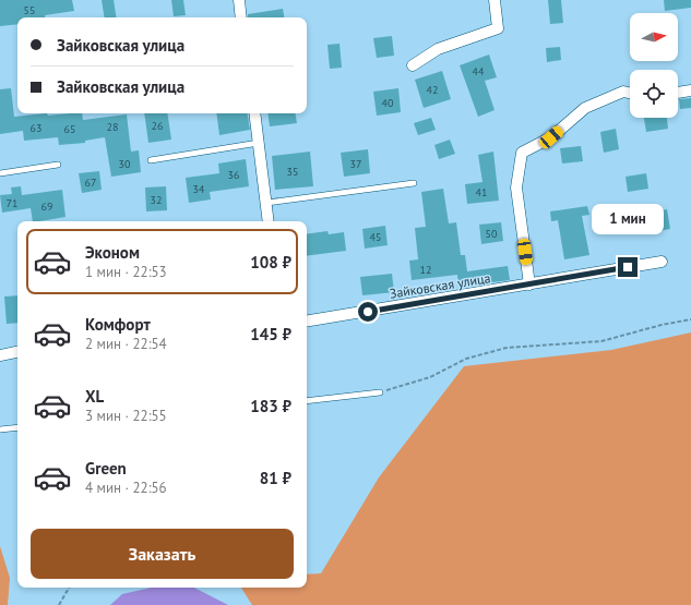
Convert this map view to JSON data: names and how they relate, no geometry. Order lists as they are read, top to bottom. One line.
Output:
{"streets":{"street":["Зайковская улица"]},"house_numbers":["55","44","42","40","26","28","63","65","30","37","35","36","67","34","41","32","71","69","50","45","12"],"north":"right","page":{"banner":["Зайковская улица","Зайковская улица"],"bubble":"1 мин","list":[{"name":"Эконом","note":"1 мин · 22:53","value":"108 ₽"},{"name":"Комфорт","note":"2 мин · 22:54","value":"145 ₽"},{"name":"XL","note":"3 мин · 22:55","value":"183 ₽"},{"name":"Green","note":"4 мин · 22:56","value":"81 ₽"}],"buttons":"Заказать"}}
